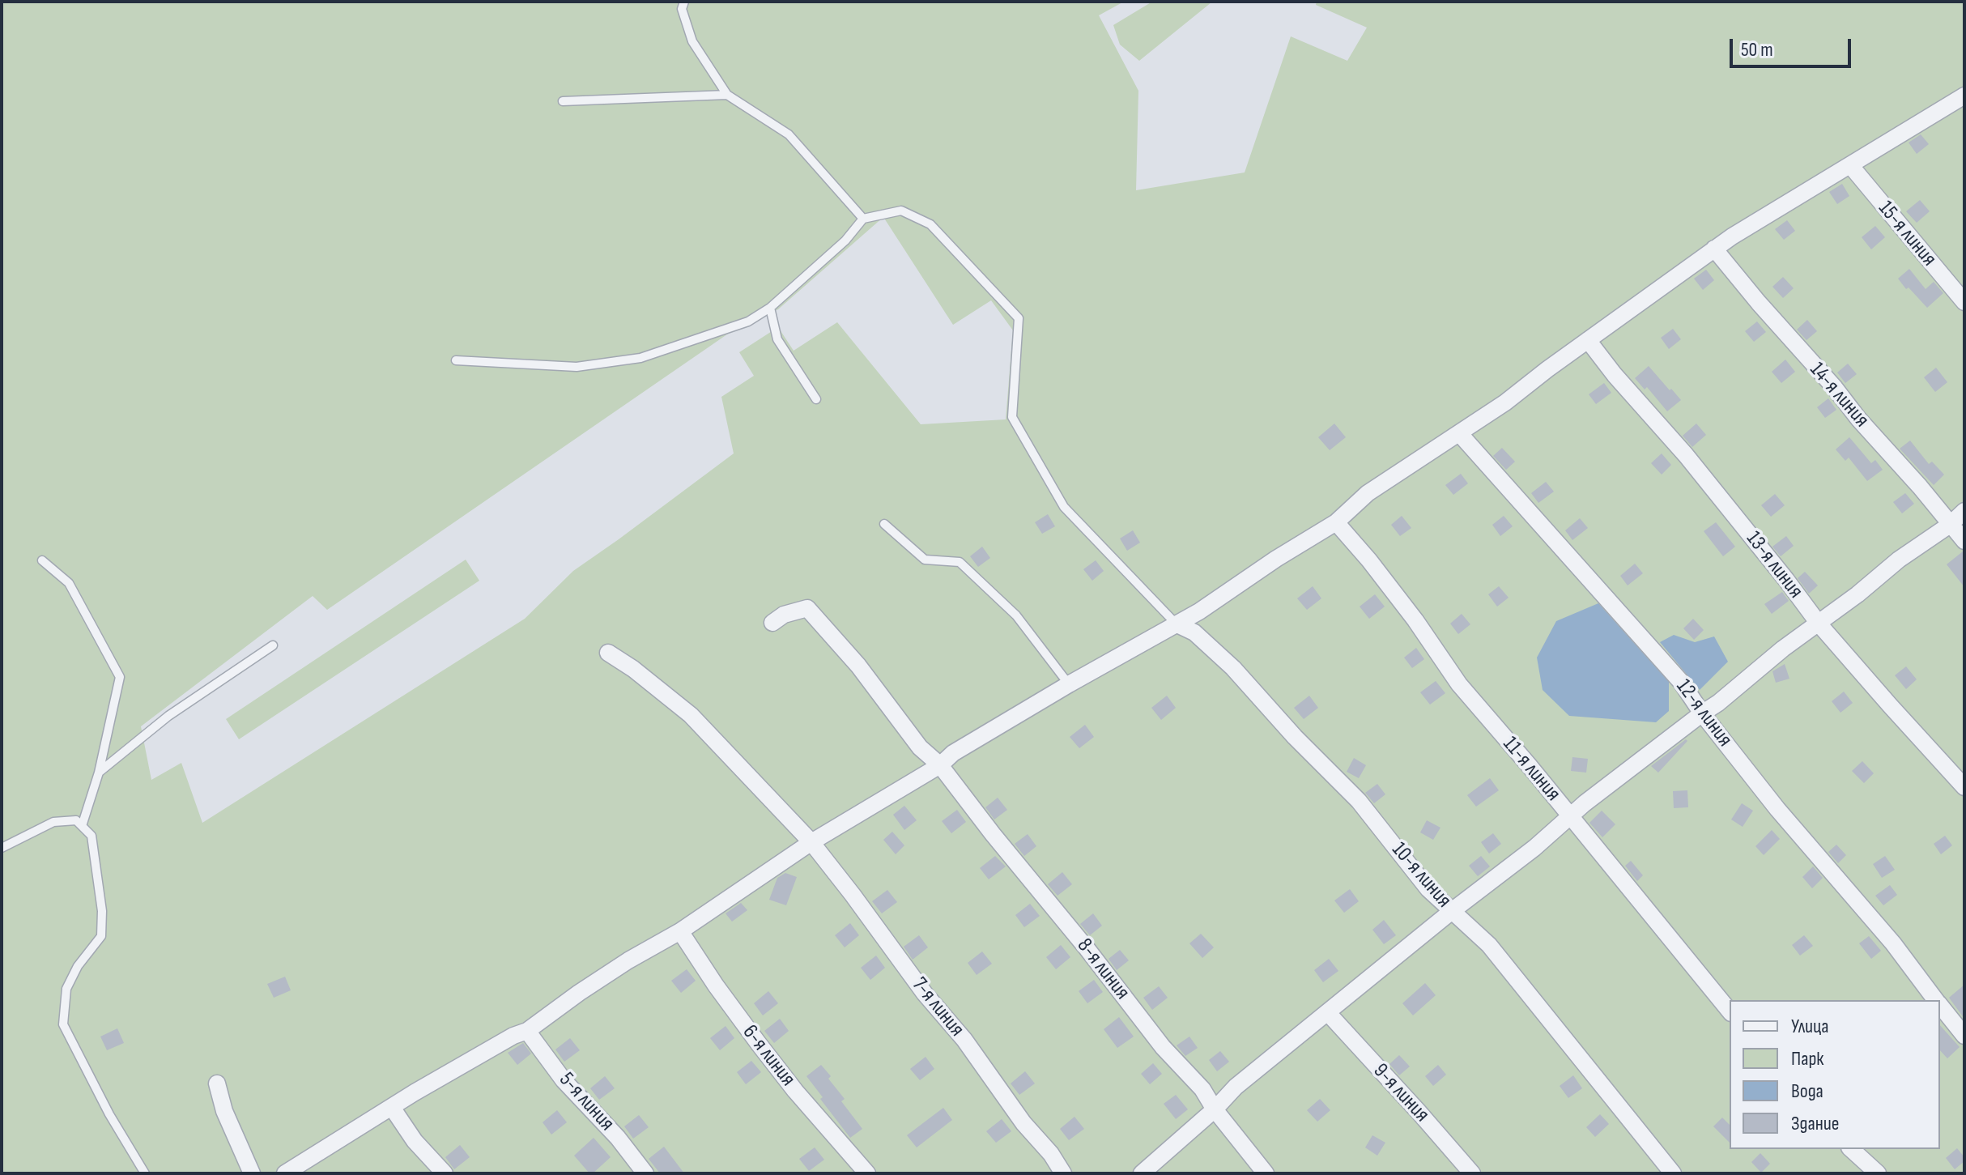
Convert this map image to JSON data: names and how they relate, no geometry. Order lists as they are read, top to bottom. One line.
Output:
{"streets":{"street":["15-я линия","14-я линия","13-я линия","12-я линия","11-я линия","10-я линия","8-я линия","7-я линия","6-я линия","9-я линия","5-я линия"]},"legend":["Улица","Парк","Вода","Здание"],"scale_bar":"50 m"}
